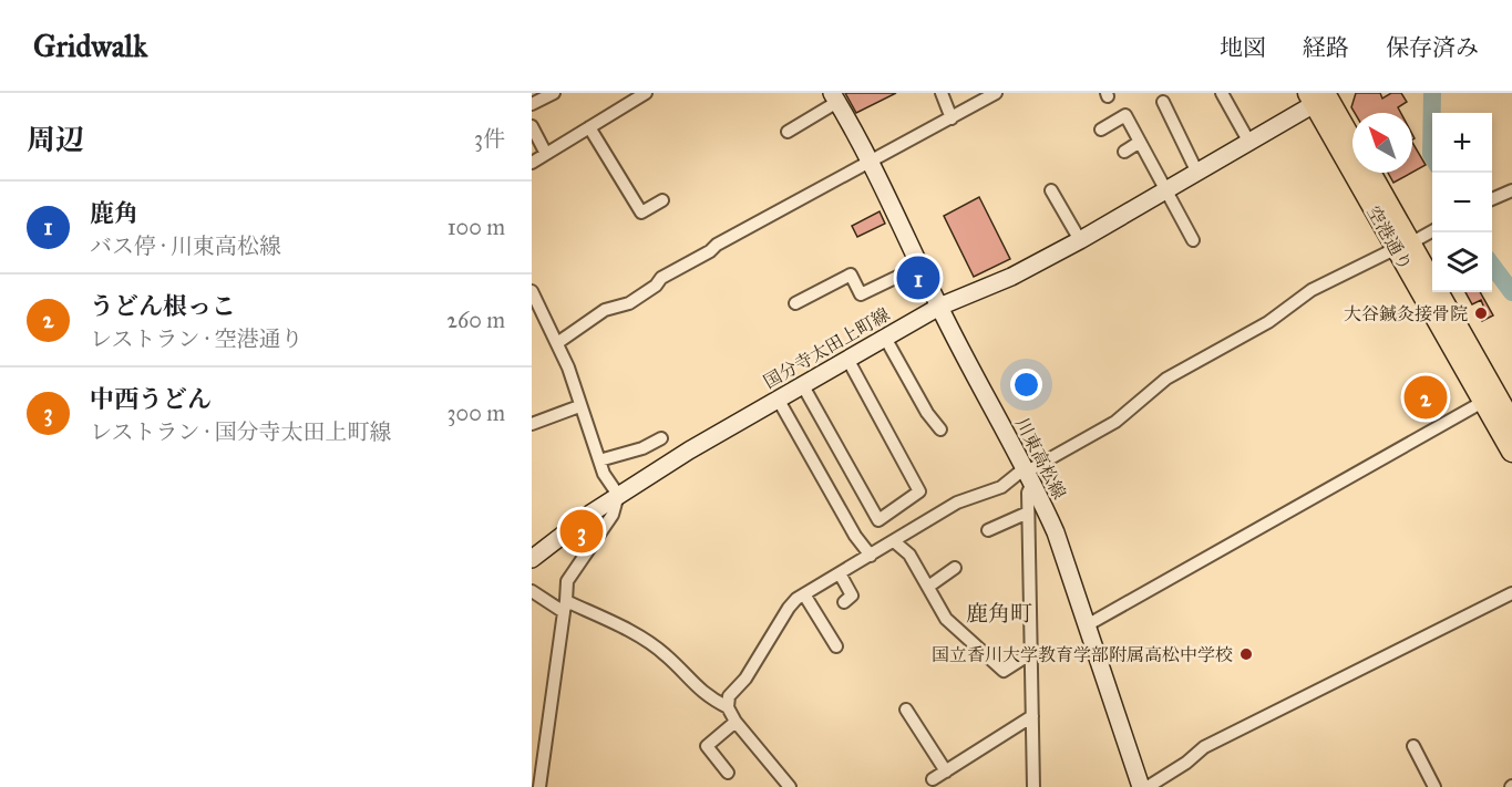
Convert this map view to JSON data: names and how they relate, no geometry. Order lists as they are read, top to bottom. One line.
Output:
{"streets":{"highway":["空港通り"],"main road":["国分寺太田上町線","川東高松線"]},"crossings":[["空港通り","国分寺太田上町線"],["国分寺太田上町線","川東高松線"]],"districts":["鹿角町"],"places":["大谷鍼灸接骨院","国立香川大学教育学部附属高松中学校"],"north":"top left","page":{"header":"Gridwalk","nav":["地図","経路","保存済み"],"heading":["周辺","3件"],"map_buttons":["+","−"],"list":[{"mark":"1","name":"鹿角","note":"バス停 · 川東高松線","value":"100 m"},{"mark":"2","name":"うどん根っこ","note":"レストラン · 空港通り","value":"260 m"},{"mark":"3","name":"中西うどん","note":"レストラン · 国分寺太田上町線","value":"300 m"}],"pins":["1","2","3"]}}
